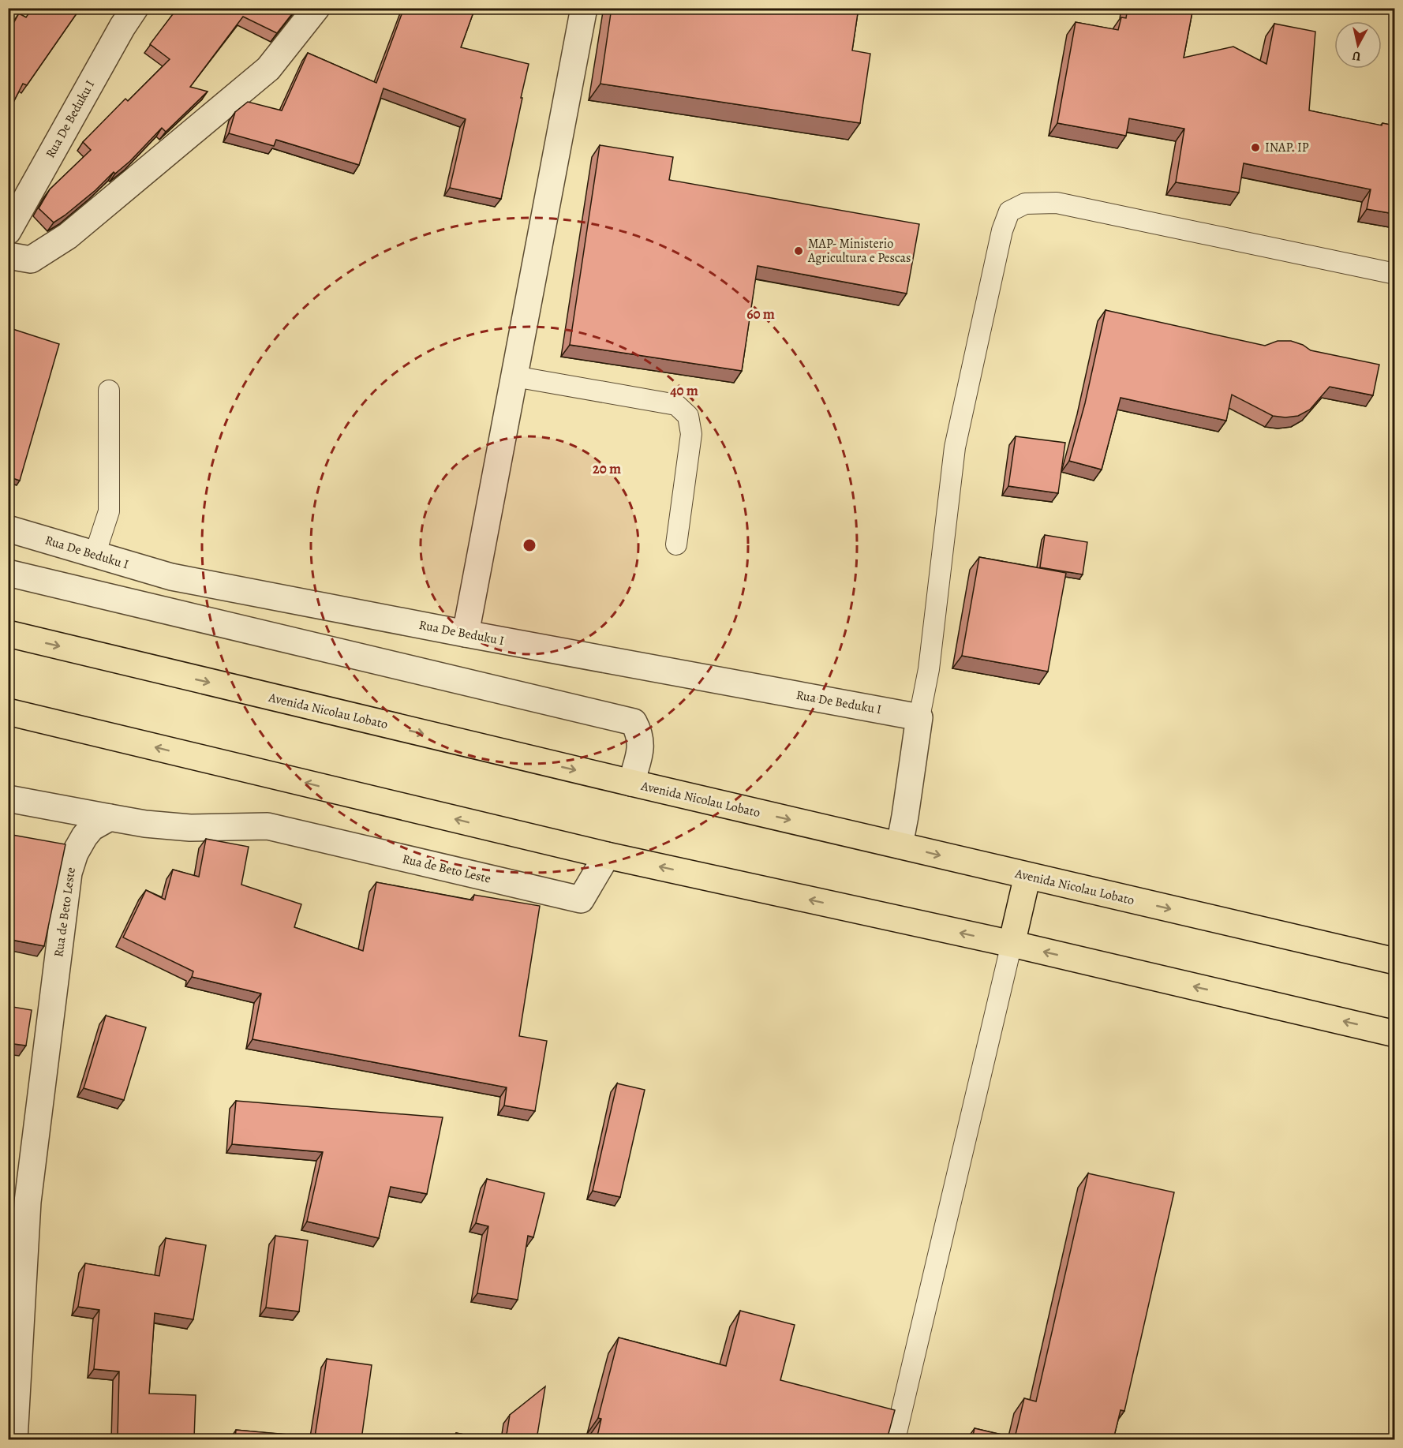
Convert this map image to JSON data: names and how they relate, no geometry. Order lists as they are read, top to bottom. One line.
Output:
{"streets":{"main road":["Avenida Nicolau Lobato"],"street":["Rua De Beduku I","Rua de Beto Leste"]},"places":["INAP. IP","MAP- Ministerio Agricultura e Pescas"],"north":"bottom","rings":["60 m","40 m","20 m"]}
